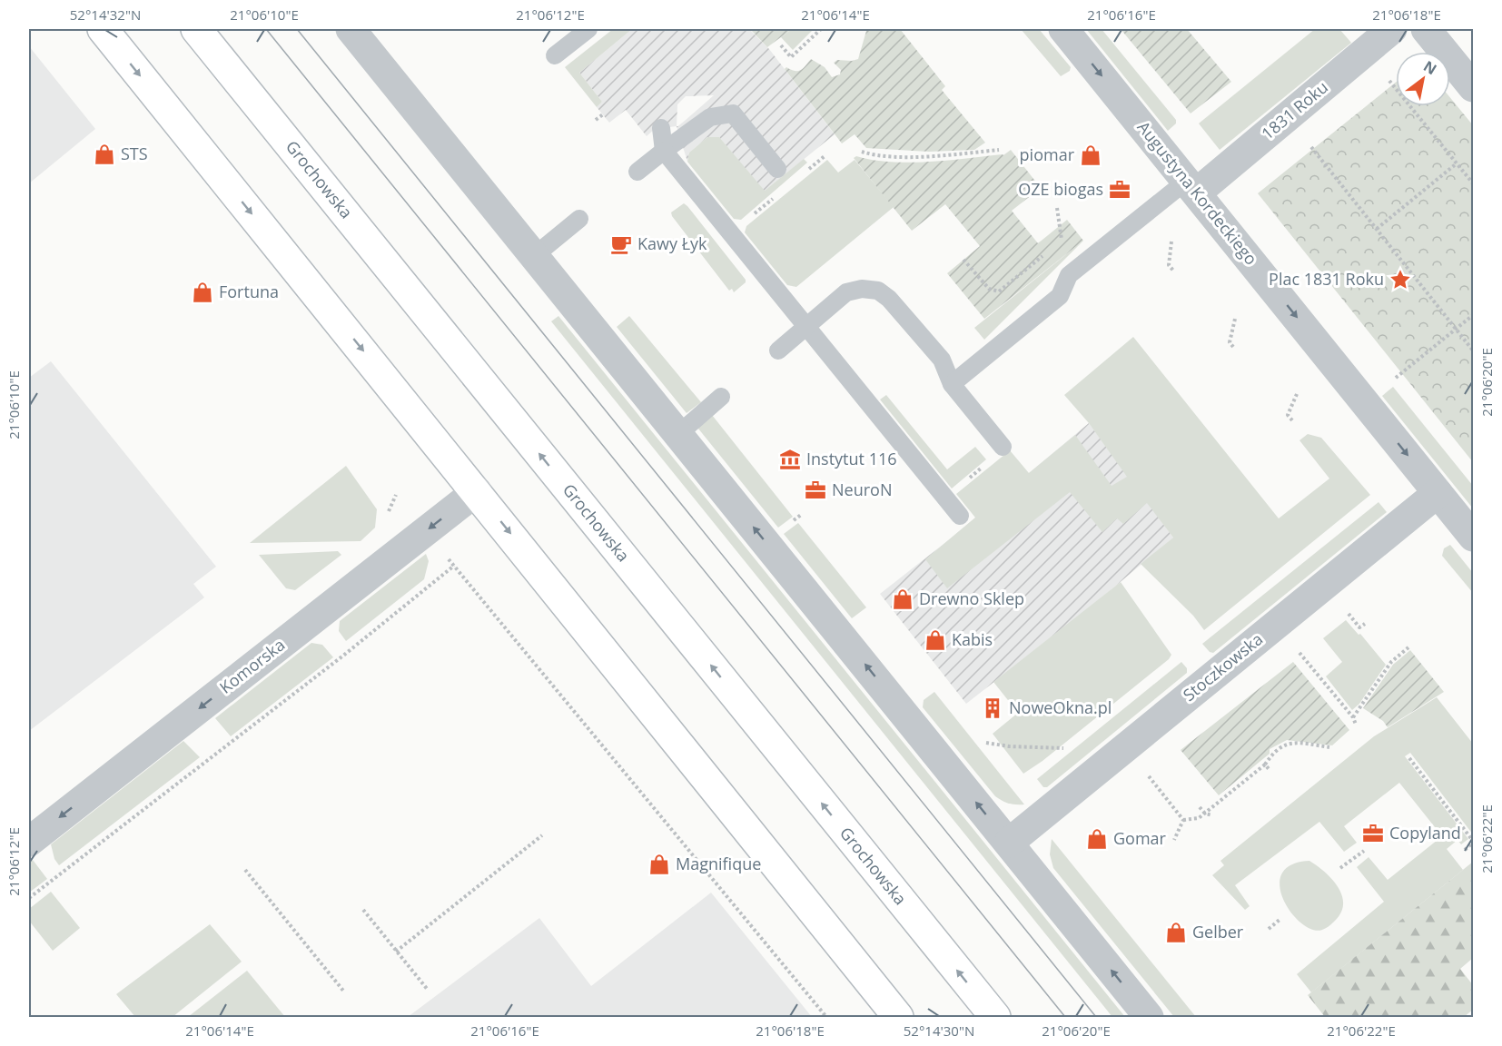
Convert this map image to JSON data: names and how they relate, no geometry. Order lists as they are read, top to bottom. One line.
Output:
{"streets":{"main road":["Grochowska"],"street":["1831 Roku","Augustyna Kordeckiego","Komorska","Stoczkowska"]},"crossings":[["1831 Roku","Augustyna Kordeckiego"],["Augustyna Kordeckiego","Stoczkowska"]],"one_way":["Augustyna Kordeckiego","Komorska"],"places":{"shop":["STS","piomar","Fortuna","Drewno Sklep","Kabis","Gomar","Magnifique","Gelber"],"office":["OZE biogas","NeuroN","Copyland"],"cafe":["Kawy Łyk"],"place":["Plac 1831 Roku"],"museum":["Instytut 116"],"building":["NoweOkna.pl"]},"north":"top right","coordinates":["52°14'32\"N","21°06'10\"E","21°06'12\"E","21°06'14\"E","21°06'16\"E","21°06'18\"E","21°06'20\"E","21°06'22\"E","52°14'30\"N"]}
